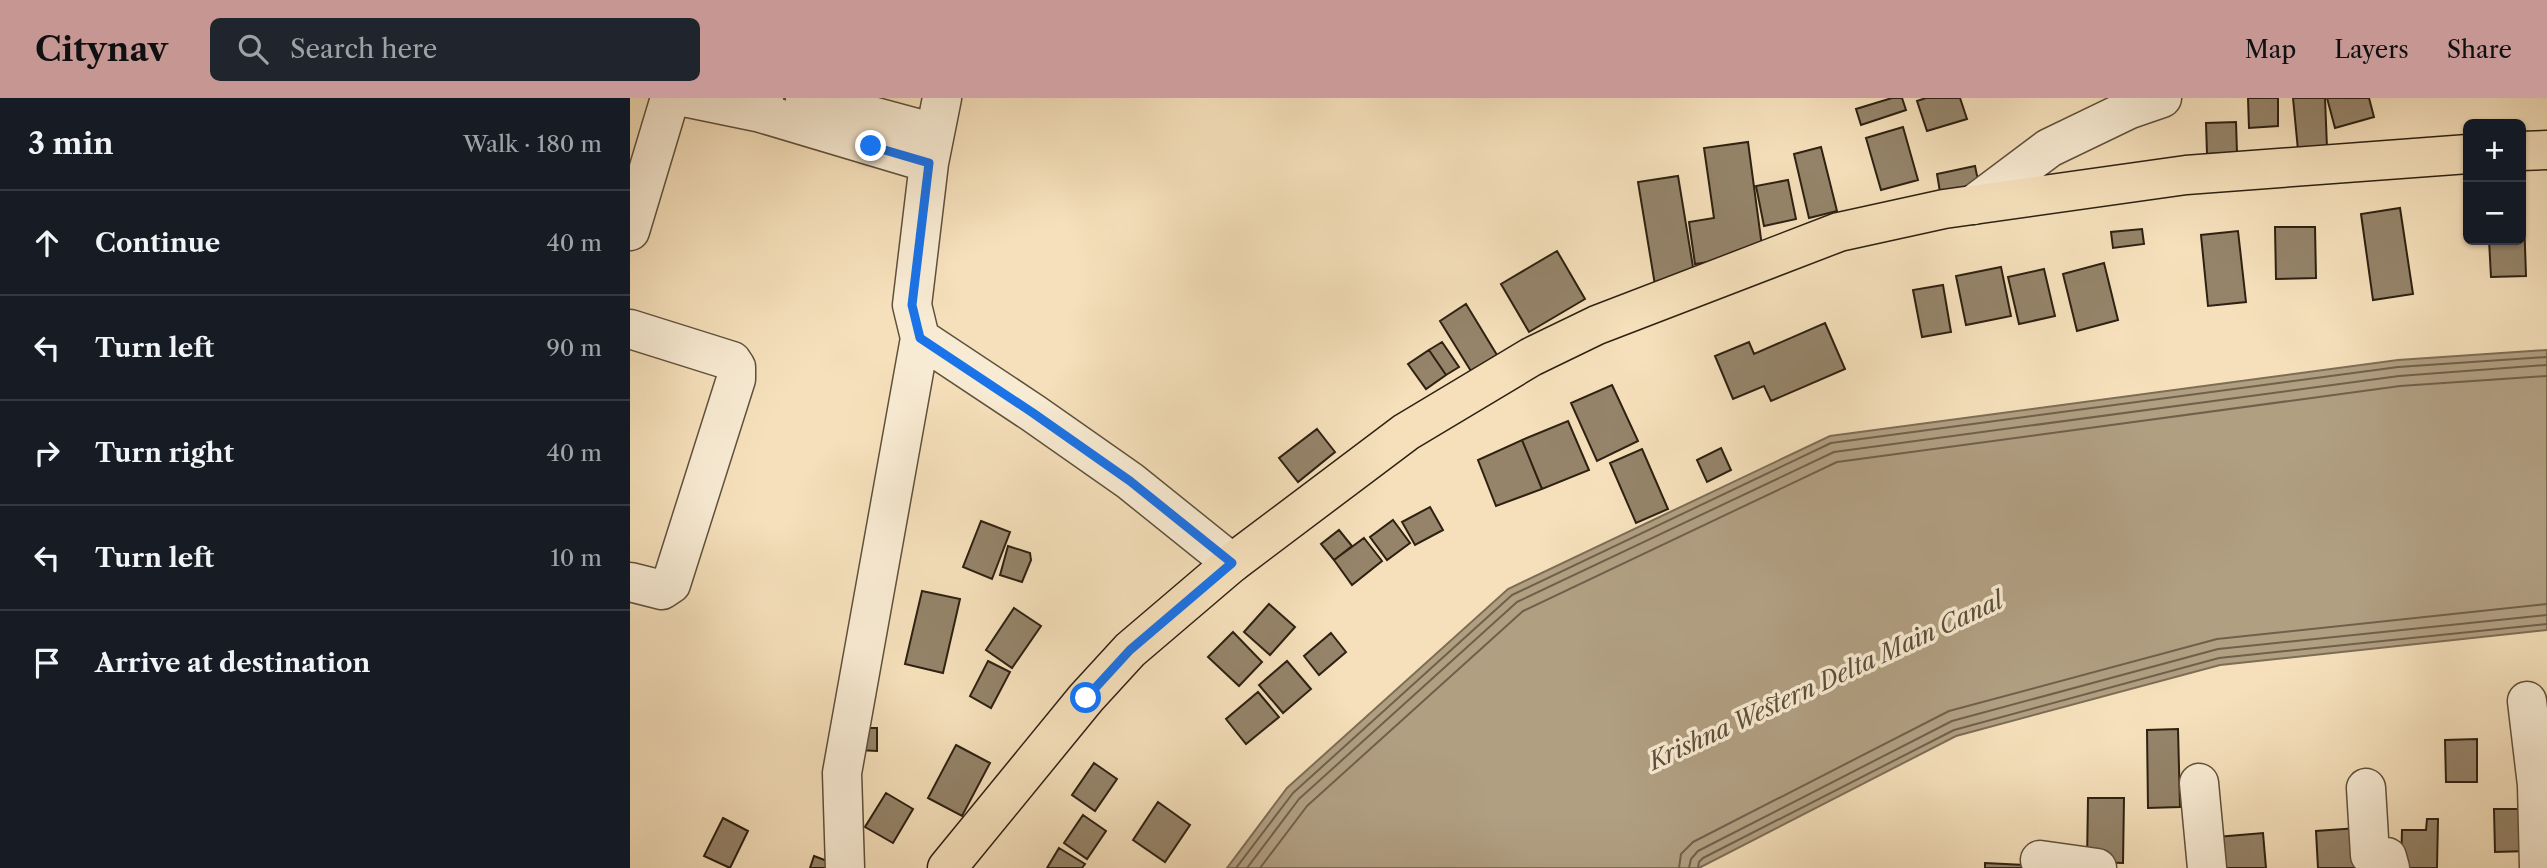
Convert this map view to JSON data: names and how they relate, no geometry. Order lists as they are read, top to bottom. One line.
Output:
{"water":["Krishna Western Delta Main Canal"],"page":{"header":"Citynav","search":"Search here","nav":["Map","Layers","Share"],"heading":["3 min","Walk · 180 m"],"map_buttons":["+","−"],"list":[["Continue","40 m"],["Turn left","90 m"],["Turn right","40 m"],["Turn left","10 m"],"Arrive at destination"]}}
